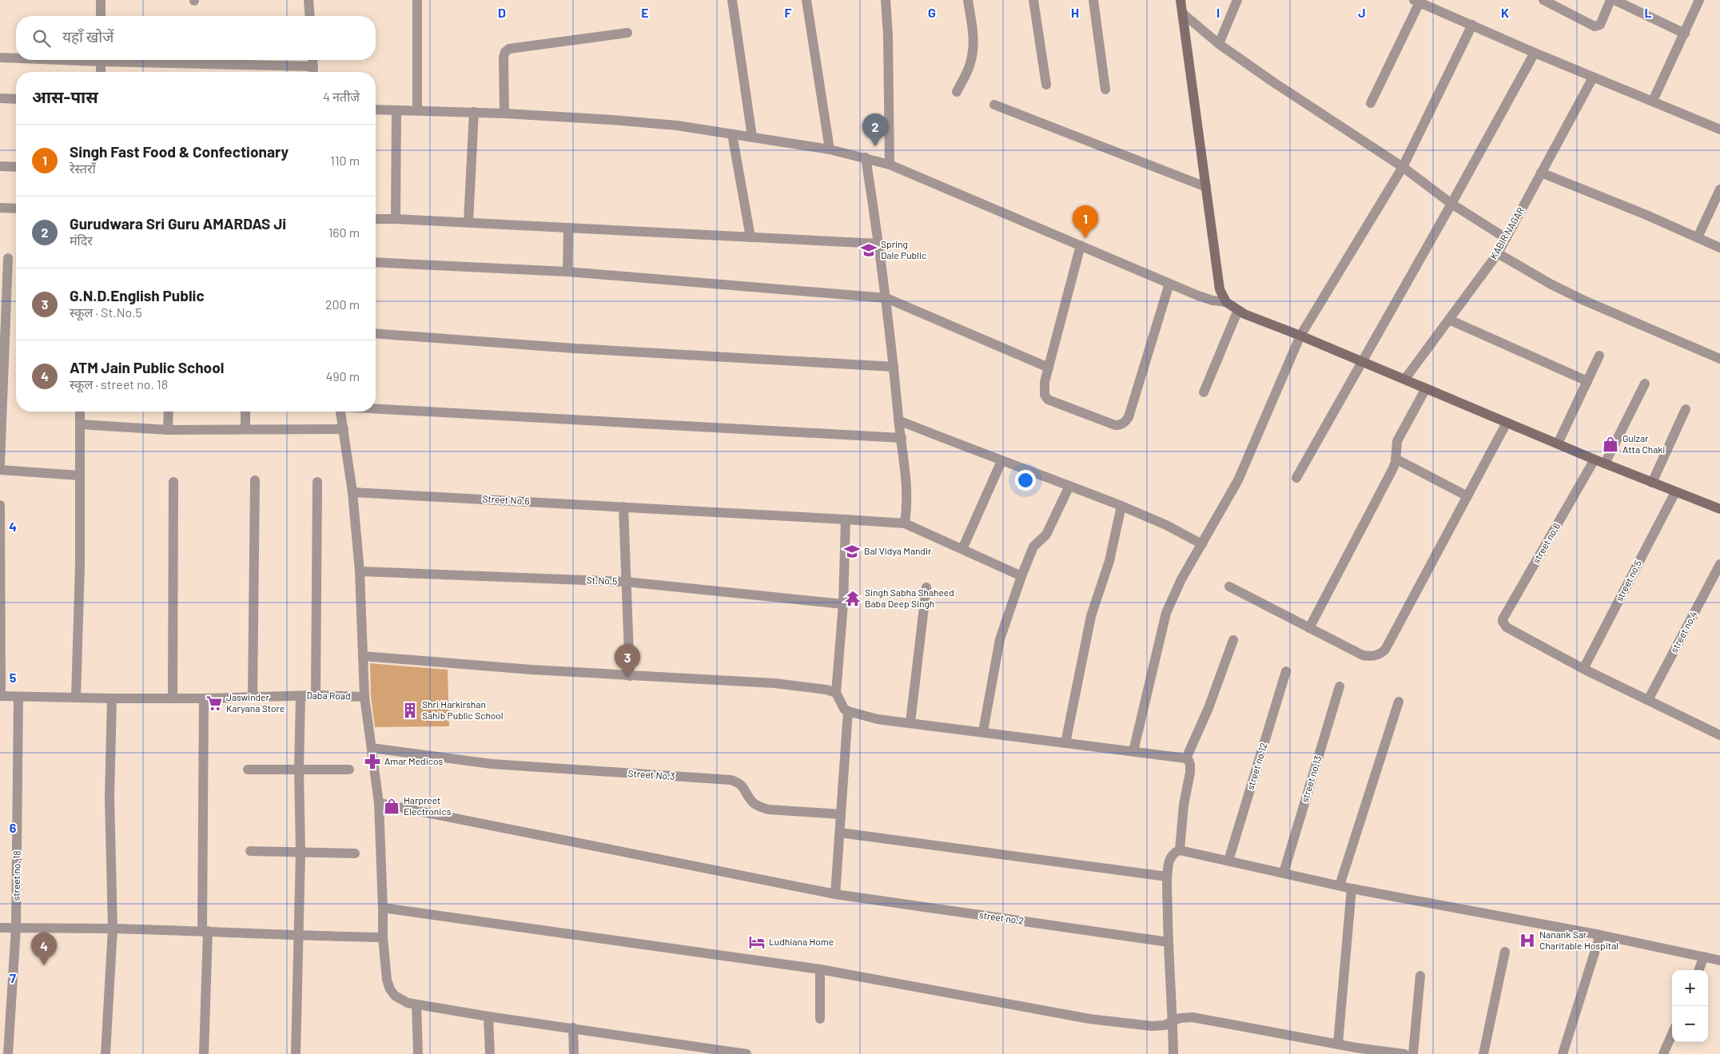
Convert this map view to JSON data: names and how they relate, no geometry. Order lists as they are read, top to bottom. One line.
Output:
{"streets":{"street":["KABIR NAGAR","Street No.6","street no.6","St.No.5","street no.5","street no.4","Daba Road","street no.12","Street No.3","street no.13","street no. 18","street no.2"]},"crossings":[["Street No.6","Daba Road"],["street no.6","street no.5"],["St.No.5","Daba Road"],["Daba Road","street no. 18"]],"places":{"school or university":["Spring Dale Public","Bal Vidya Mandir"],"shop":["Gulzar Atta Chaki","Harpreet Electronics"],"temple":["Singh Sabha Shaheed Baba Deep Singh"],"supermarket":["Jaswinder Karyana Store"],"building":["Shri Harkirshan Sahib Public School"],"pharmacy":["Amar Medicos"],"hospital":["Nanank Sar Charitable Hospital"],"hotel":["Ludhiana Home"]},"page":{"search":"यहाँ खोजें","heading":["आस-पास","4 नतीजे"],"pins":["2","1","3","4"],"list":[{"mark":"1","name":"Singh Fast Food & Confectionary","note":"रेस्तराँ","value":"110 m"},{"mark":"2","name":"Gurudwara Sri Guru AMARDAS Ji","note":"मंदिर","value":"160 m"},{"mark":"3","name":"G.N.D.English Public","note":"स्कूल · St.No.5","value":"200 m"},{"mark":"4","name":"ATM Jain Public School","note":"स्कूल · street no. 18","value":"490 m"}],"map_buttons":["+","−"]},"grid":{"columns":["D","E","F","G","H","I","J","K","L"],"rows":["4","5","6","7"]}}
